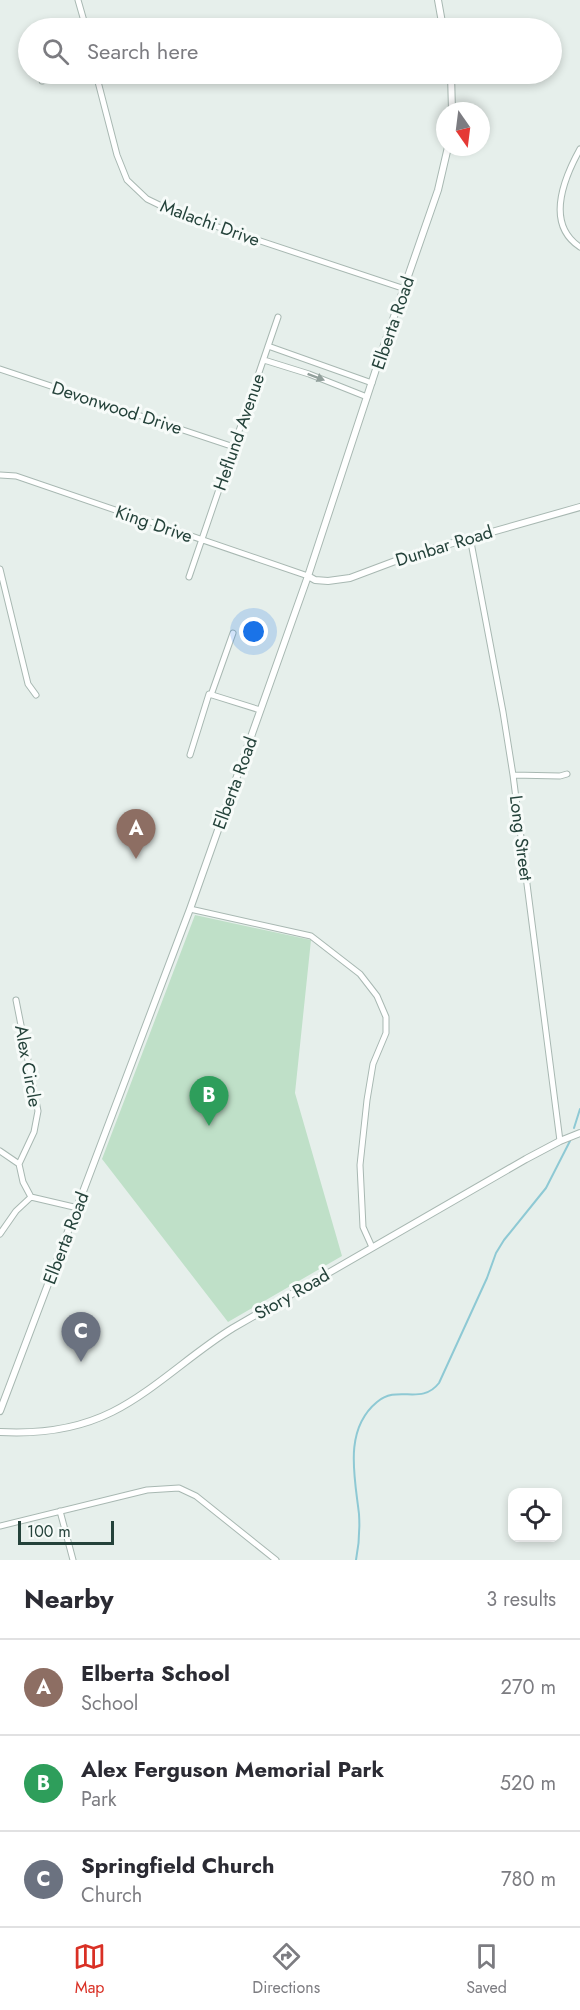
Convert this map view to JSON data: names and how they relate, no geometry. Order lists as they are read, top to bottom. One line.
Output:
{"streets":{"street":["Malachi Drive","Elberta Road","Devonwood Drive","Heflund Avenue","King Drive","Dunbar Road","Long Street","Alex Circle","Story Road"]},"crossings":[["Malachi Drive","Elberta Road"],["Elberta Road","Heflund Avenue"],["Elberta Road","King Drive"],["Elberta Road","Dunbar Road"],["Devonwood Drive","Heflund Avenue"],["Heflund Avenue","King Drive"],["King Drive","Dunbar Road"],["Dunbar Road","Long Street"],["Long Street","Story Road"]],"scale_bar":"100 m","north":"bottom","page":{"search":"Search here","pins":["A","B","C"],"scale":"100 m","heading":["Nearby","3 results"],"list":[{"mark":"A","name":"Elberta School","note":"School","value":"270 m"},{"mark":"B","name":"Alex Ferguson Memorial Park","note":"Park","value":"520 m"},{"mark":"C","name":"Springfield Church","note":"Church","value":"780 m"}],"nav":["Map","Directions","Saved"]}}
